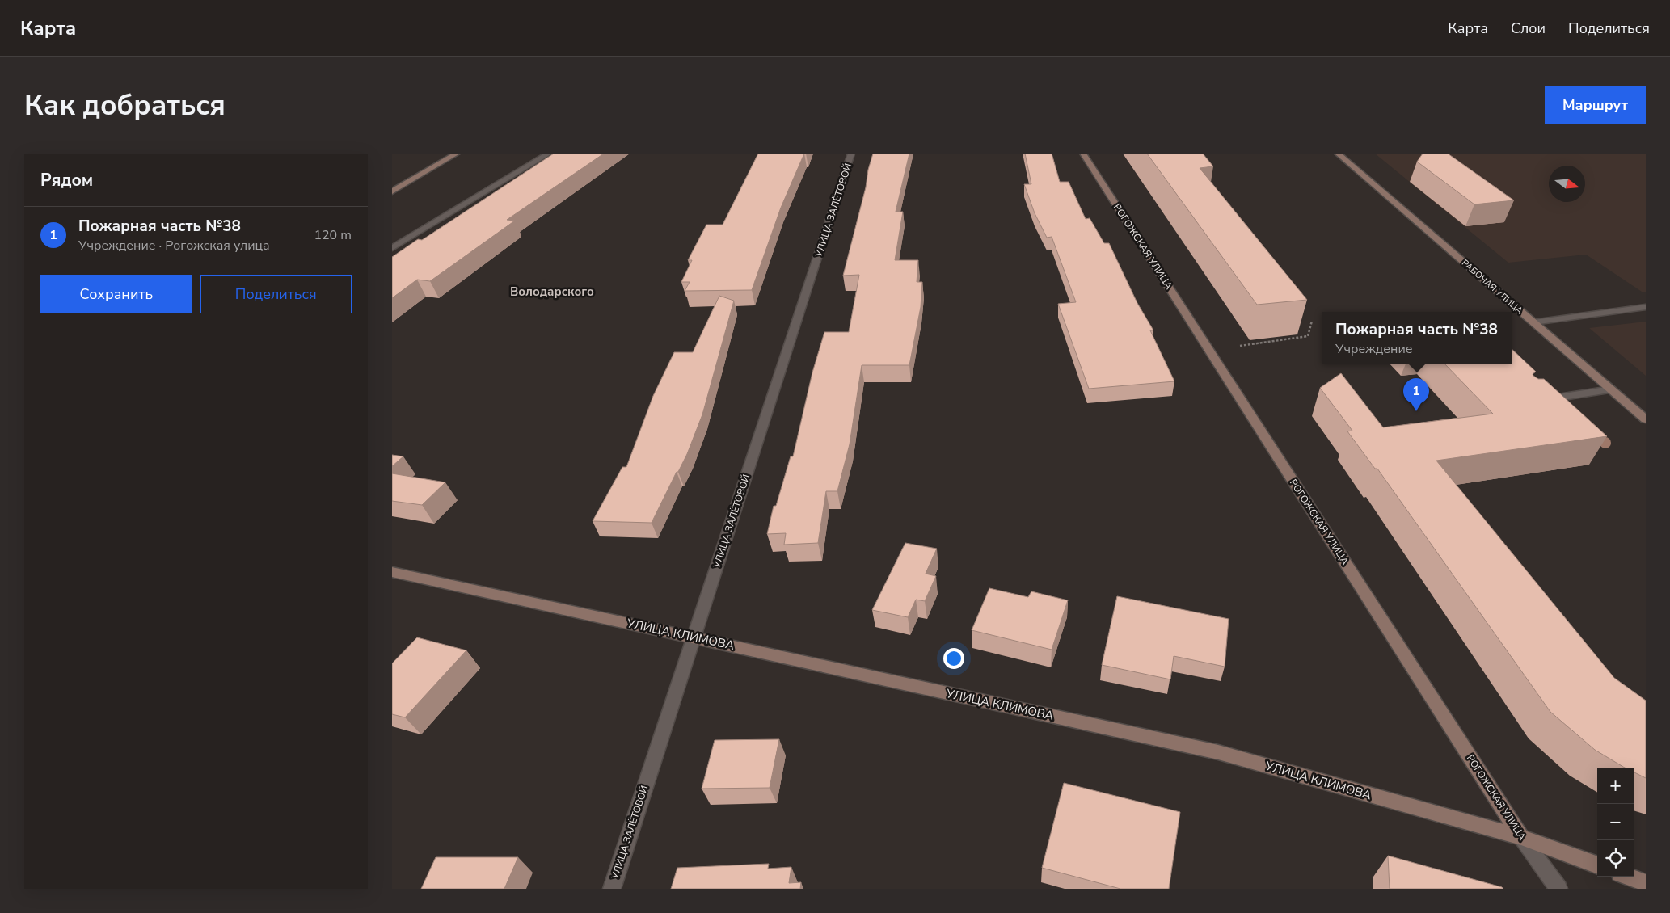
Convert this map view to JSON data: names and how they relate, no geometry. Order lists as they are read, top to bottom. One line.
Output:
{"streets":{"main road":["РОГОЖСКАЯ УЛИЦА","РАБОЧАЯ УЛИЦА","УЛИЦА КЛИМОВА"],"street":["УЛИЦА ЗАЛЁТОВОЙ"]},"crossings":[["УЛИЦА ЗАЛЁТОВОЙ","УЛИЦА КЛИМОВА"],["РОГОЖСКАЯ УЛИЦА","УЛИЦА КЛИМОВА"]],"districts":["Володарского"],"north":"right","page":{"header":"Карта","nav":["Карта","Слои","Поделиться"],"buttons":["Маршрут",["Сохранить","Поделиться"]],"title":"Как добраться","heading":"Рядом","list":[{"mark":"1","name":"Пожарная часть №38","note":"Учреждение · Рогожская улица","value":"120 m"}],"popup":["Пожарная часть №38","Учреждение"],"pins":"1","map_buttons":["+","−"]}}
